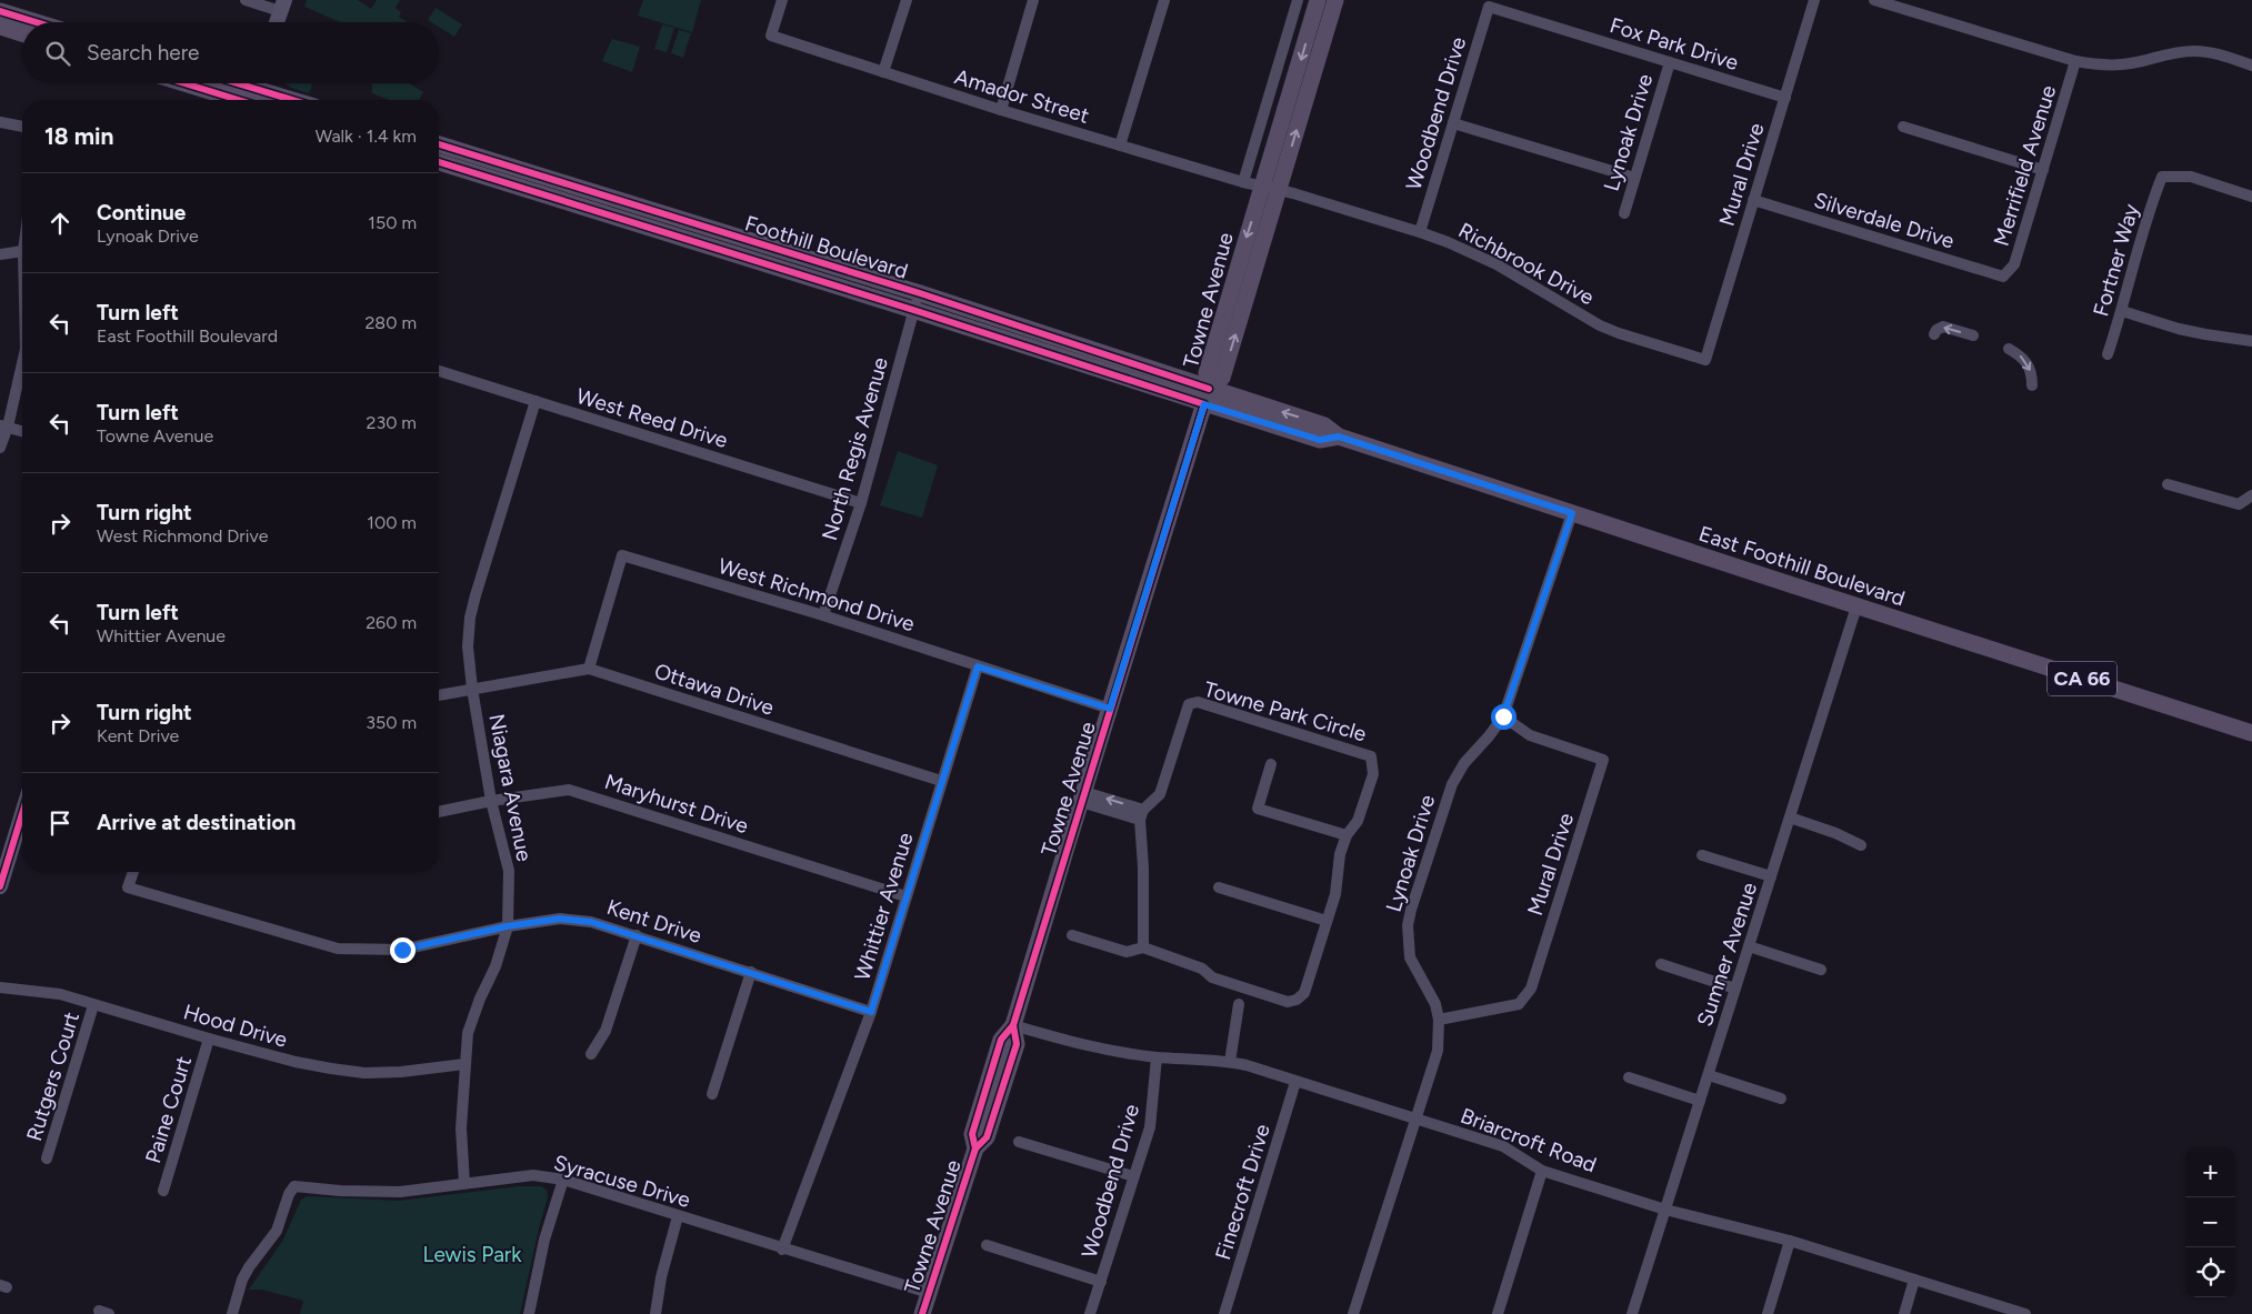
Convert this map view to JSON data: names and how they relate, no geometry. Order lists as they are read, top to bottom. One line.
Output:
{"streets":{"main road":["Foothill Boulevard","Towne Avenue","East Foothill Boulevard","CA 66"],"street":["Fox Park Drive","Amador Street","Woodbend Drive","Lynoak Drive","Merrifield Avenue","Mural Drive","Silverdale Drive","Fortner Way","Richbrook Drive","West Reed Drive","North Regis Avenue","West Richmond Drive","Ottawa Drive","Towne Park Circle","Niagara Avenue","Maryhurst Drive","Whittier Avenue","Kent Drive","Sumner Avenue","Hood Drive","Rutgers Court","Paine Court","Briarcroft Road","Syracuse Drive","Finecroft Drive"]},"crossings":[["Fox Park Drive","Woodbend Drive"],["Fox Park Drive","Lynoak Drive"],["Fox Park Drive","Mural Drive"],["Amador Street","Richbrook Drive"],["Amador Street","Towne Avenue"],["Woodbend Drive","Richbrook Drive"],["Woodbend Drive","Briarcroft Road"],["Lynoak Drive","Mural Drive"],["Lynoak Drive","East Foothill Boulevard"],["Lynoak Drive","Briarcroft Road"],["Merrifield Avenue","Silverdale Drive"],["Mural Drive","Silverdale Drive"],["Mural Drive","Richbrook Drive"],["Foothill Boulevard","Towne Avenue"],["Foothill Boulevard","North Regis Avenue"],["Foothill Boulevard","East Foothill Boulevard"],["Richbrook Drive","Towne Avenue"],["Towne Avenue","East Foothill Boulevard"],["Towne Avenue","West Richmond Drive"],["Towne Avenue","Briarcroft Road"],["Towne Avenue","Syracuse Drive"],["West Reed Drive","North Regis Avenue"],["West Reed Drive","Niagara Avenue"],["North Regis Avenue","West Richmond Drive"],["East Foothill Boulevard","Sumner Avenue"],["West Richmond Drive","Ottawa Drive"],["West Richmond Drive","Whittier Avenue"],["Ottawa Drive","Niagara Avenue"],["Ottawa Drive","Whittier Avenue"],["Niagara Avenue","Maryhurst Drive"],["Niagara Avenue","Kent Drive"],["Niagara Avenue","Hood Drive"],["Niagara Avenue","Syracuse Drive"],["Maryhurst Drive","Whittier Avenue"],["Whittier Avenue","Kent Drive"],["Whittier Avenue","Syracuse Drive"],["Sumner Avenue","Briarcroft Road"],["Hood Drive","Rutgers Court"],["Hood Drive","Paine Court"],["Briarcroft Road","Finecroft Drive"]],"parks":["Lewis Park"],"page":{"search":"Search here","heading":["18 min","Walk · 1.4 km"],"list":[["Continue","Lynoak Drive","150 m"],["Turn left","East Foothill Boulevard","280 m"],["Turn left","Towne Avenue","230 m"],["Turn right","West Richmond Drive","100 m"],["Turn left","Whittier Avenue","260 m"],["Turn right","Kent Drive","350 m"],"Arrive at destination"],"map_buttons":["+","−"]}}
